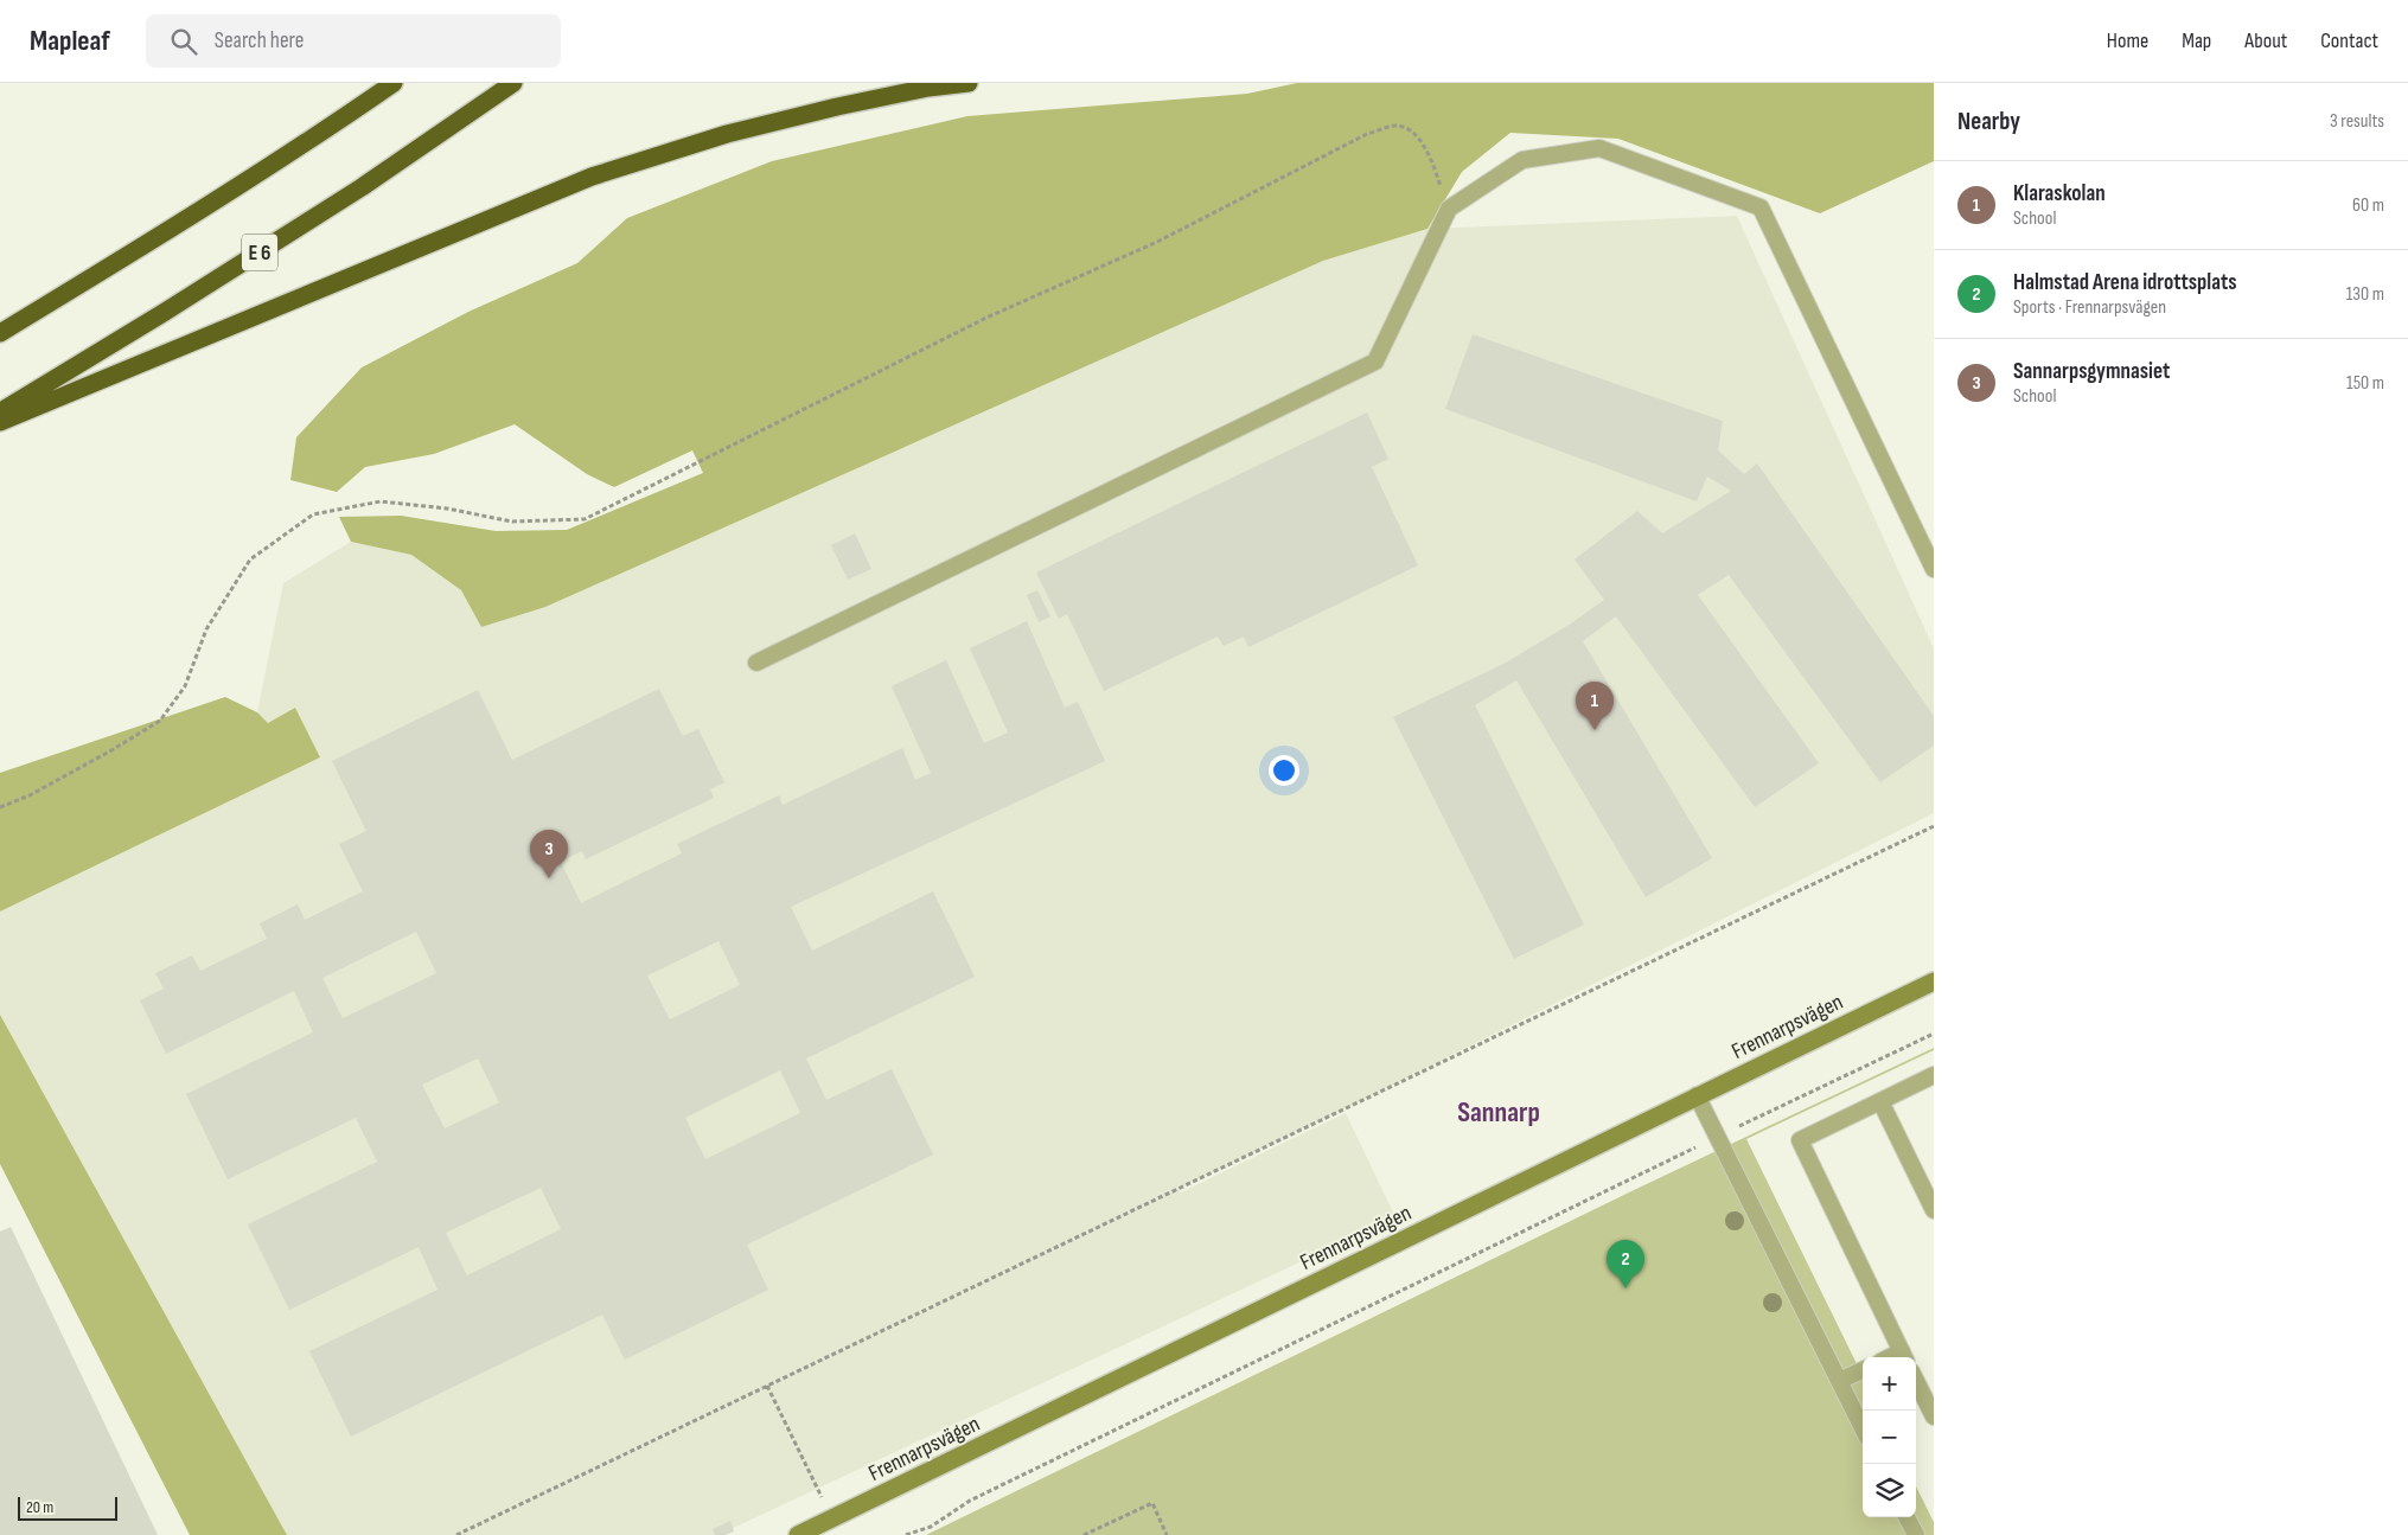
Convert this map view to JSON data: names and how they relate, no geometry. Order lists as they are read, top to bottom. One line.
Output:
{"streets":{"highway":["E 6"],"street":["Frennarpsvägen"]},"districts":["Sannarp"],"scale_bar":"20 m","page":{"header":"Mapleaf","search":"Search here","nav":["Home","Map","About","Contact"],"heading":["Nearby","3 results"],"list":[{"mark":"1","name":"Klaraskolan","note":"School","value":"60 m"},{"mark":"2","name":"Halmstad Arena idrottsplats","note":"Sports · Frennarpsvägen","value":"130 m"},{"mark":"3","name":"Sannarpsgymnasiet","note":"School","value":"150 m"}],"pins":["1","3","2"],"map_buttons":["+","−"],"scale":"20 m"}}
